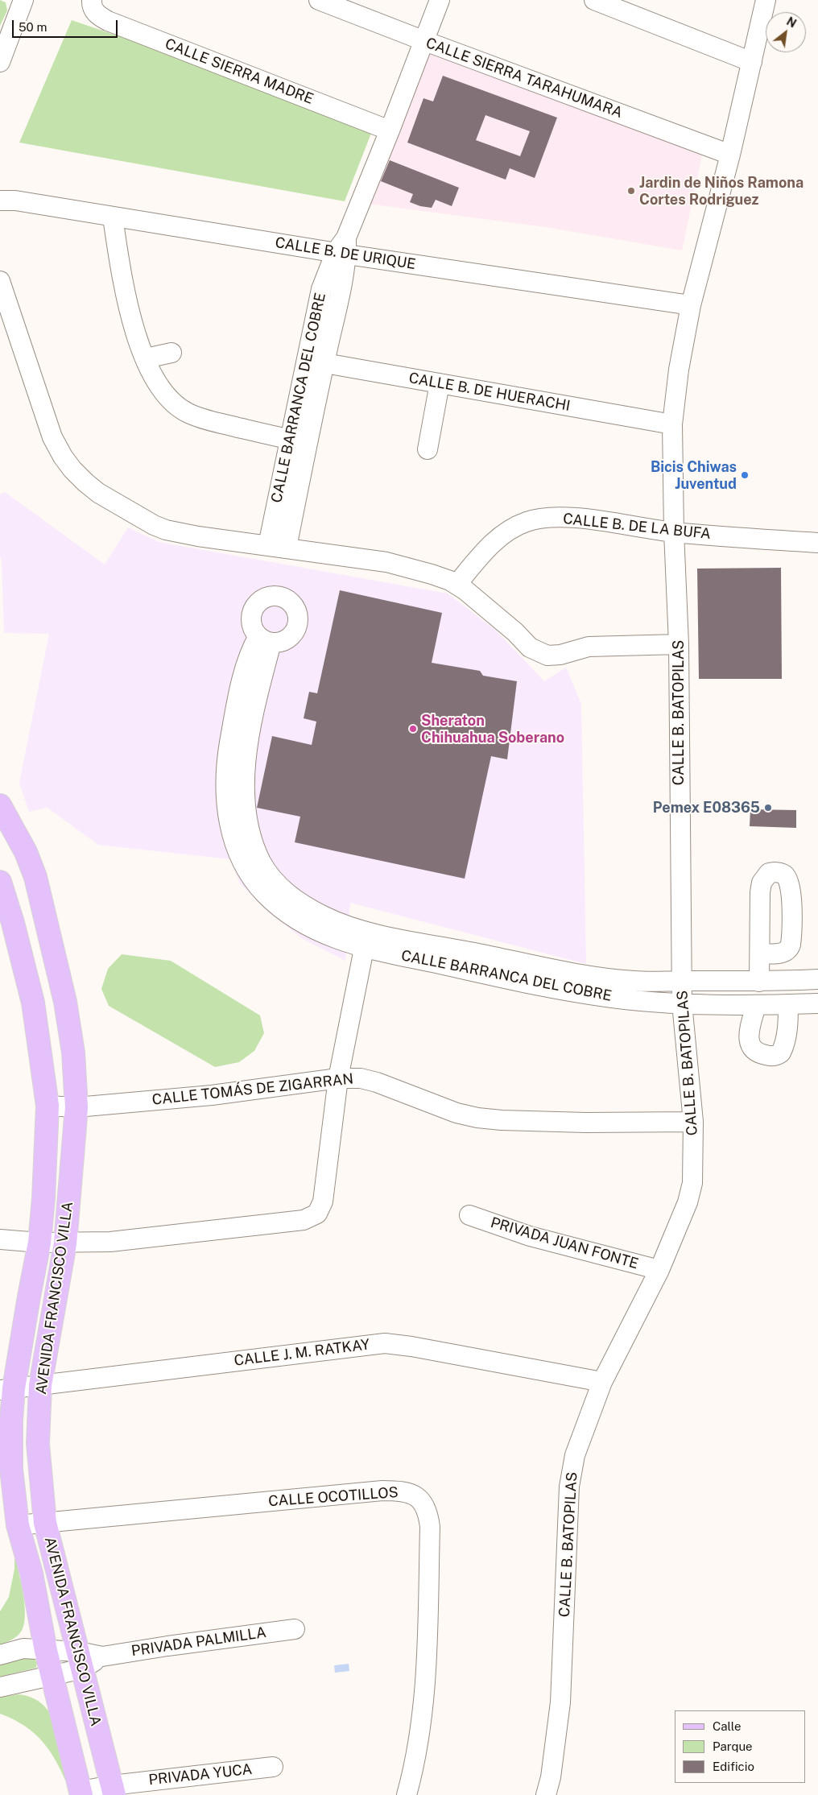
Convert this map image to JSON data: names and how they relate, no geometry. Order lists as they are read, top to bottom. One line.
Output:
{"streets":{"main road":["AVENIDA FRANCISCO VILLA"],"street":["CALLE SIERRA MADRE","CALLE SIERRA TARAHUMARA","CALLE B. DE URIQUE","CALLE B. DE HUERACHI","CALLE BARRANCA DEL COBRE","CALLE B. DE LA BUFA","CALLE B. BATOPILAS","CALLE TOMÁS DE ZIGARRAN","PRIVADA JUAN FONTE","CALLE J. M. RATKAY","CALLE OCOTILLOS","PRIVADA PALMILLA","PRIVADA YUCA"]},"crossings":[["CALLE SIERRA MADRE","CALLE BARRANCA DEL COBRE"],["CALLE SIERRA TARAHUMARA","CALLE BARRANCA DEL COBRE"],["CALLE SIERRA TARAHUMARA","CALLE B. BATOPILAS"],["CALLE B. DE URIQUE","CALLE BARRANCA DEL COBRE"],["CALLE B. DE URIQUE","CALLE B. BATOPILAS"],["CALLE B. DE HUERACHI","CALLE BARRANCA DEL COBRE"],["CALLE B. DE HUERACHI","CALLE B. BATOPILAS"],["CALLE BARRANCA DEL COBRE","CALLE B. BATOPILAS"],["CALLE B. DE LA BUFA","CALLE B. BATOPILAS"],["CALLE B. BATOPILAS","CALLE TOMÁS DE ZIGARRAN"],["CALLE B. BATOPILAS","PRIVADA JUAN FONTE"],["CALLE B. BATOPILAS","CALLE J. M. RATKAY"],["CALLE TOMÁS DE ZIGARRAN","AVENIDA FRANCISCO VILLA"],["AVENIDA FRANCISCO VILLA","CALLE J. M. RATKAY"],["AVENIDA FRANCISCO VILLA","CALLE OCOTILLOS"],["AVENIDA FRANCISCO VILLA","PRIVADA PALMILLA"],["AVENIDA FRANCISCO VILLA","PRIVADA YUCA"]],"places":["Jardin de Niños Ramona Cortes Rodriguez","Bicis Chiwas Juventud","Sheraton Chihuahua Soberano","Pemex E08365"],"legend":["Calle","Parque","Edificio"],"scale_bar":"50 m","north":"top right"}
